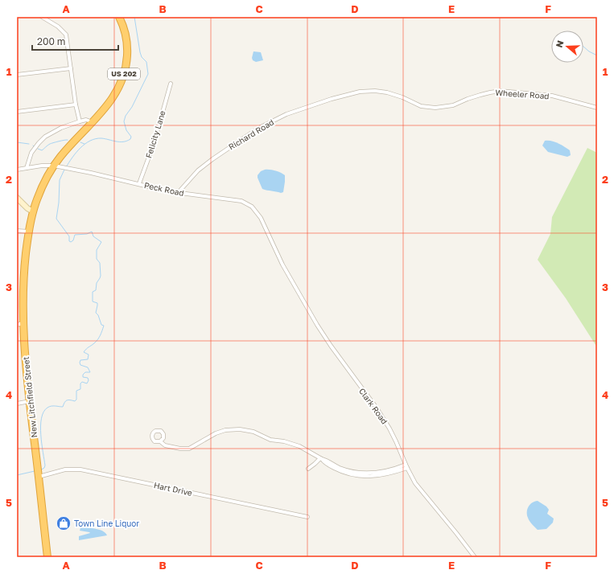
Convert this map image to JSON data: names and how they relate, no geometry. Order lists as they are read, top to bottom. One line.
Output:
{"streets":{"highway":["US 202","New Litchfield Street"],"street":["Wheeler Road","Felicity Lane","Richard Road","Peck Road","Clark Road","Hart Drive"]},"crossings":[["Wheeler Road","Richard Road"],["Felicity Lane","Peck Road"],["Richard Road","Peck Road"],["Peck Road","New Litchfield Street"],["Peck Road","Clark Road"],["New Litchfield Street","Hart Drive"]],"places":{"shop":["Town Line Liquor"]},"scale_bar":"200 m","north":"left","grid":{"columns":["A","B","C","D","E","F"],"rows":["1","2","3","4","5"]}}
